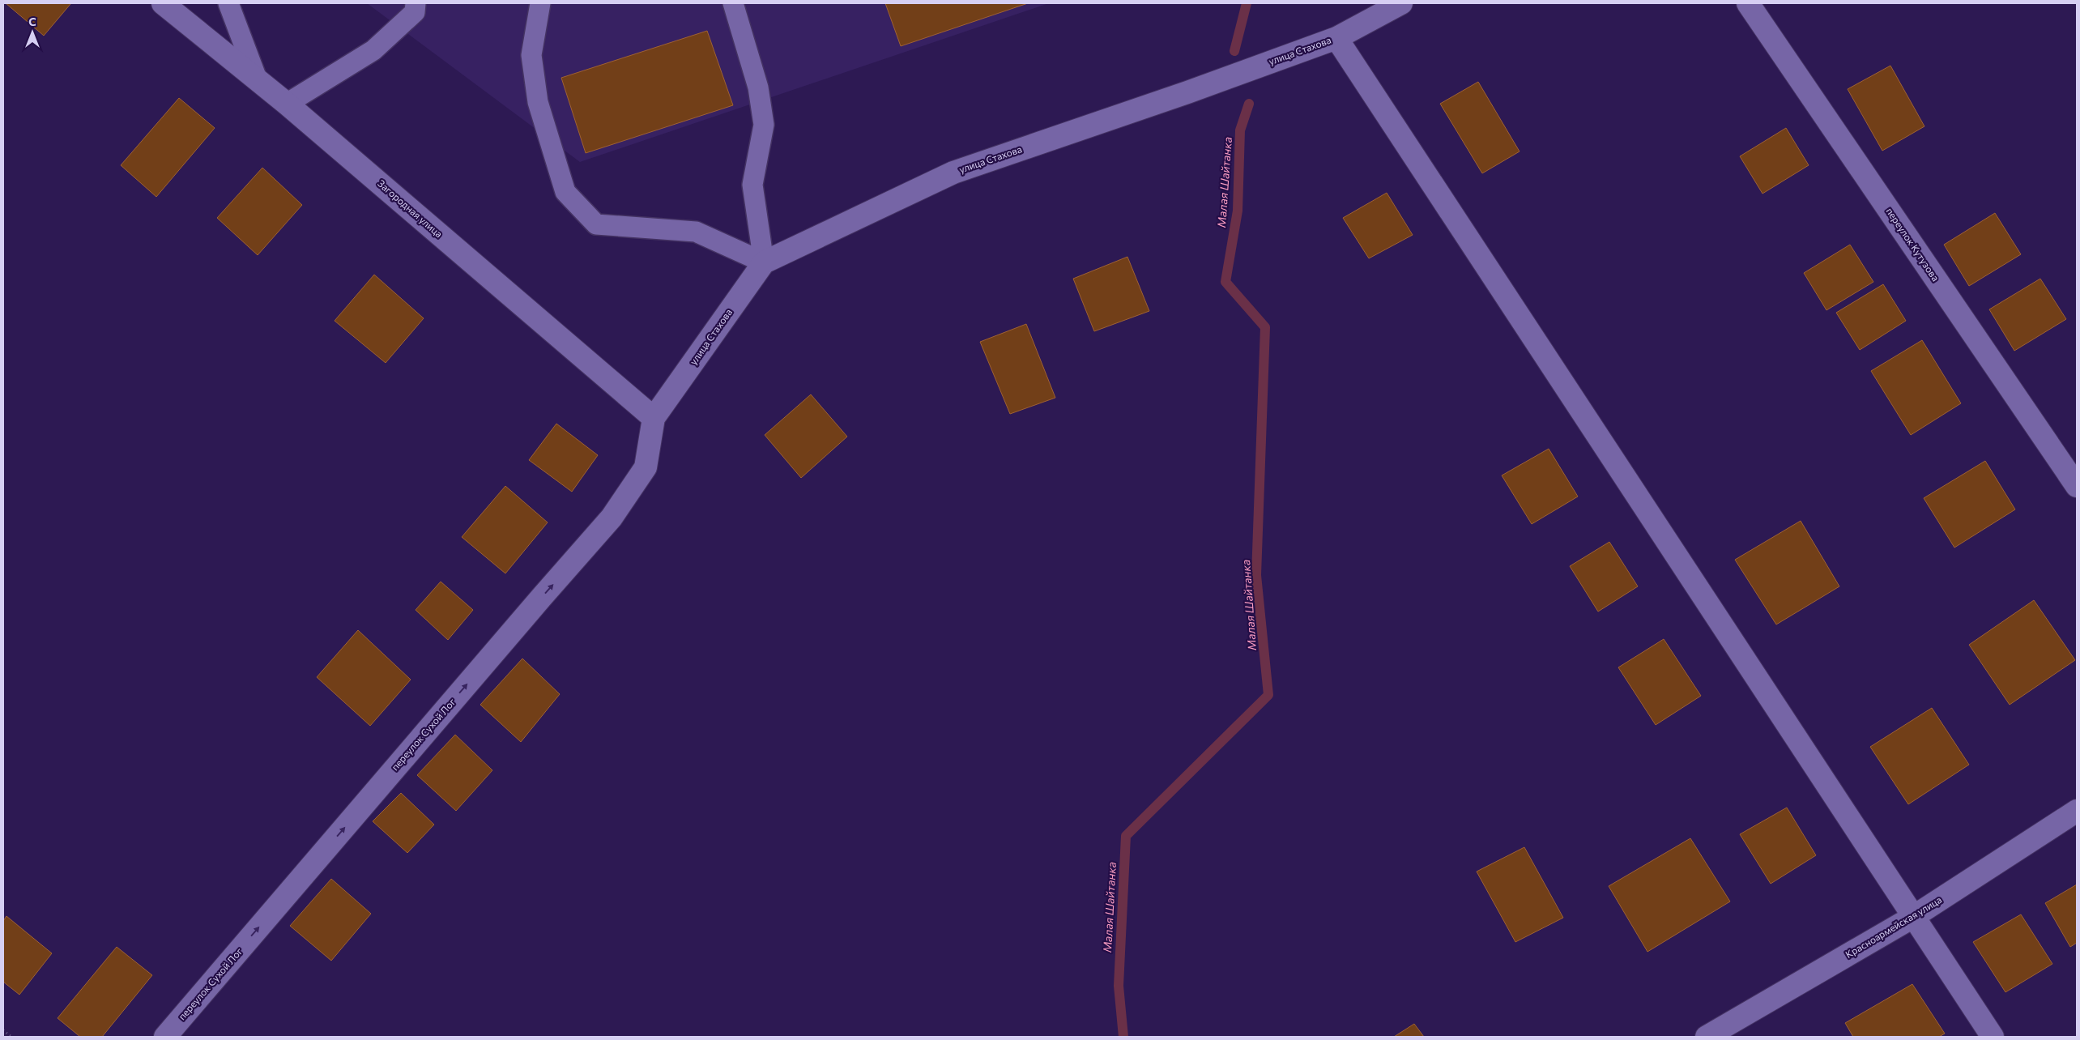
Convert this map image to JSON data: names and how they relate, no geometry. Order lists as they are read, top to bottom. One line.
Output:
{"streets":{"street":["улица Стахова","Загородная улица","переулок Кутузова","переулок Сухой Лог","Красноармейская улица"]},"crossings":[["улица Стахова","Загородная улица"],["улица Стахова","переулок Сухой Лог"],["Загородная улица","переулок Сухой Лог"]],"one_way":["переулок Сухой Лог"],"water":["Малая Шайтанка"],"north":"top"}
